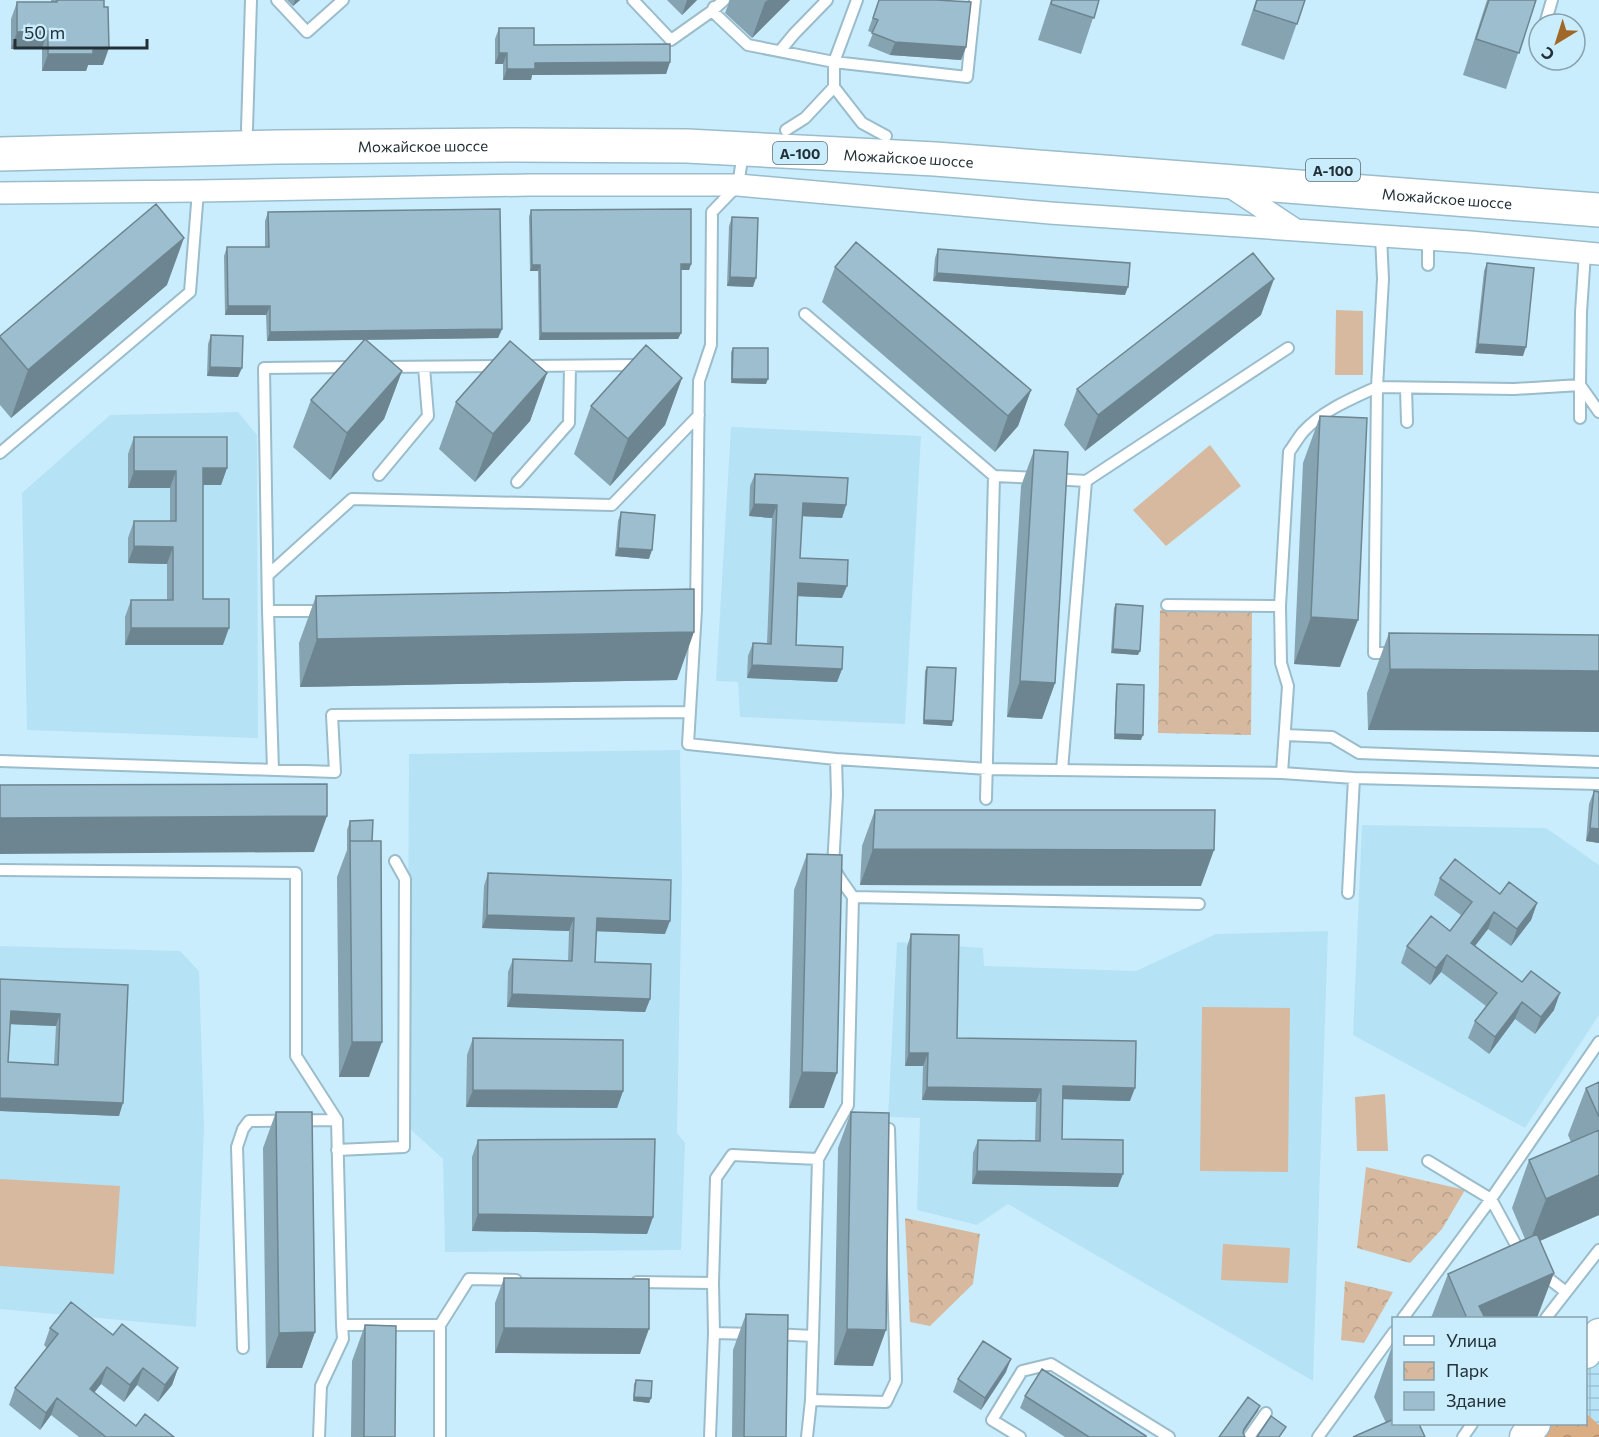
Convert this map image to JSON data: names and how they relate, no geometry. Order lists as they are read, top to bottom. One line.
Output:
{"streets":{"main road":["Можайское шоссе","А-100"]},"legend":["Улица","Парк","Здание"],"scale_bar":"50 m","north":"bottom left"}
